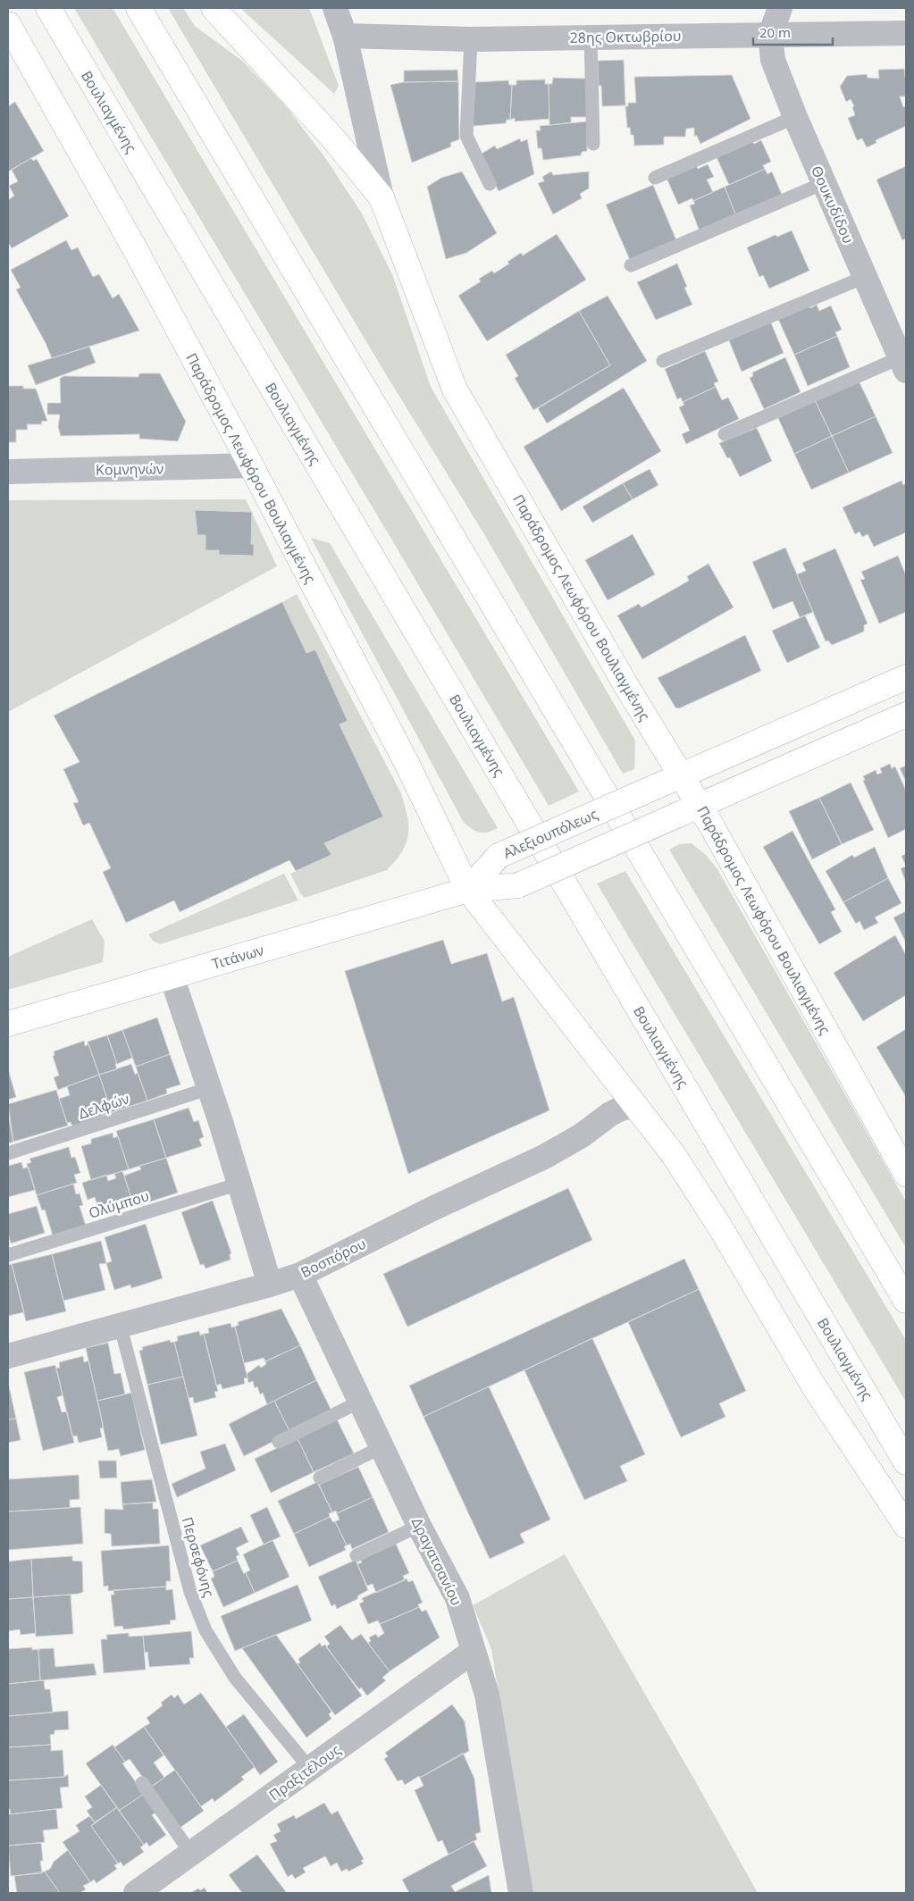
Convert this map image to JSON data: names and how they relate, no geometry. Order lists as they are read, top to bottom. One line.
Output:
{"streets":{"main road":["Βουλιαγμένης","Παράδρομος Λεωφόρου Βουλιαγμένης","Αλεξιουπόλεως","Τιτάνων"],"street":["28ης Οκτωβρίου","Θουκυδίδου","Κομνηνών","Βοσπόρου","Δραγατσανίου","Πραξιτέλους"],"lane":["Δελφών","Ολύμπου","Περσεφόνης"]},"crossings":[["28ης Οκτωβρίου","Θουκυδίδου"],["28ης Οκτωβρίου","Παράδρομος Λεωφόρου Βουλιαγμένης"],["Παράδρομος Λεωφόρου Βουλιαγμένης","Κομνηνών"],["Παράδρομος Λεωφόρου Βουλιαγμένης","Αλεξιουπόλεως"],["Παράδρομος Λεωφόρου Βουλιαγμένης","Τιτάνων"],["Παράδρομος Λεωφόρου Βουλιαγμένης","Βοσπόρου"],["Αλεξιουπόλεως","Τιτάνων"],["Βοσπόρου","Περσεφόνης"],["Βοσπόρου","Δραγατσανίου"],["Περσεφόνης","Πραξιτέλους"],["Δραγατσανίου","Πραξιτέλους"]],"scale_bar":"20 m"}
